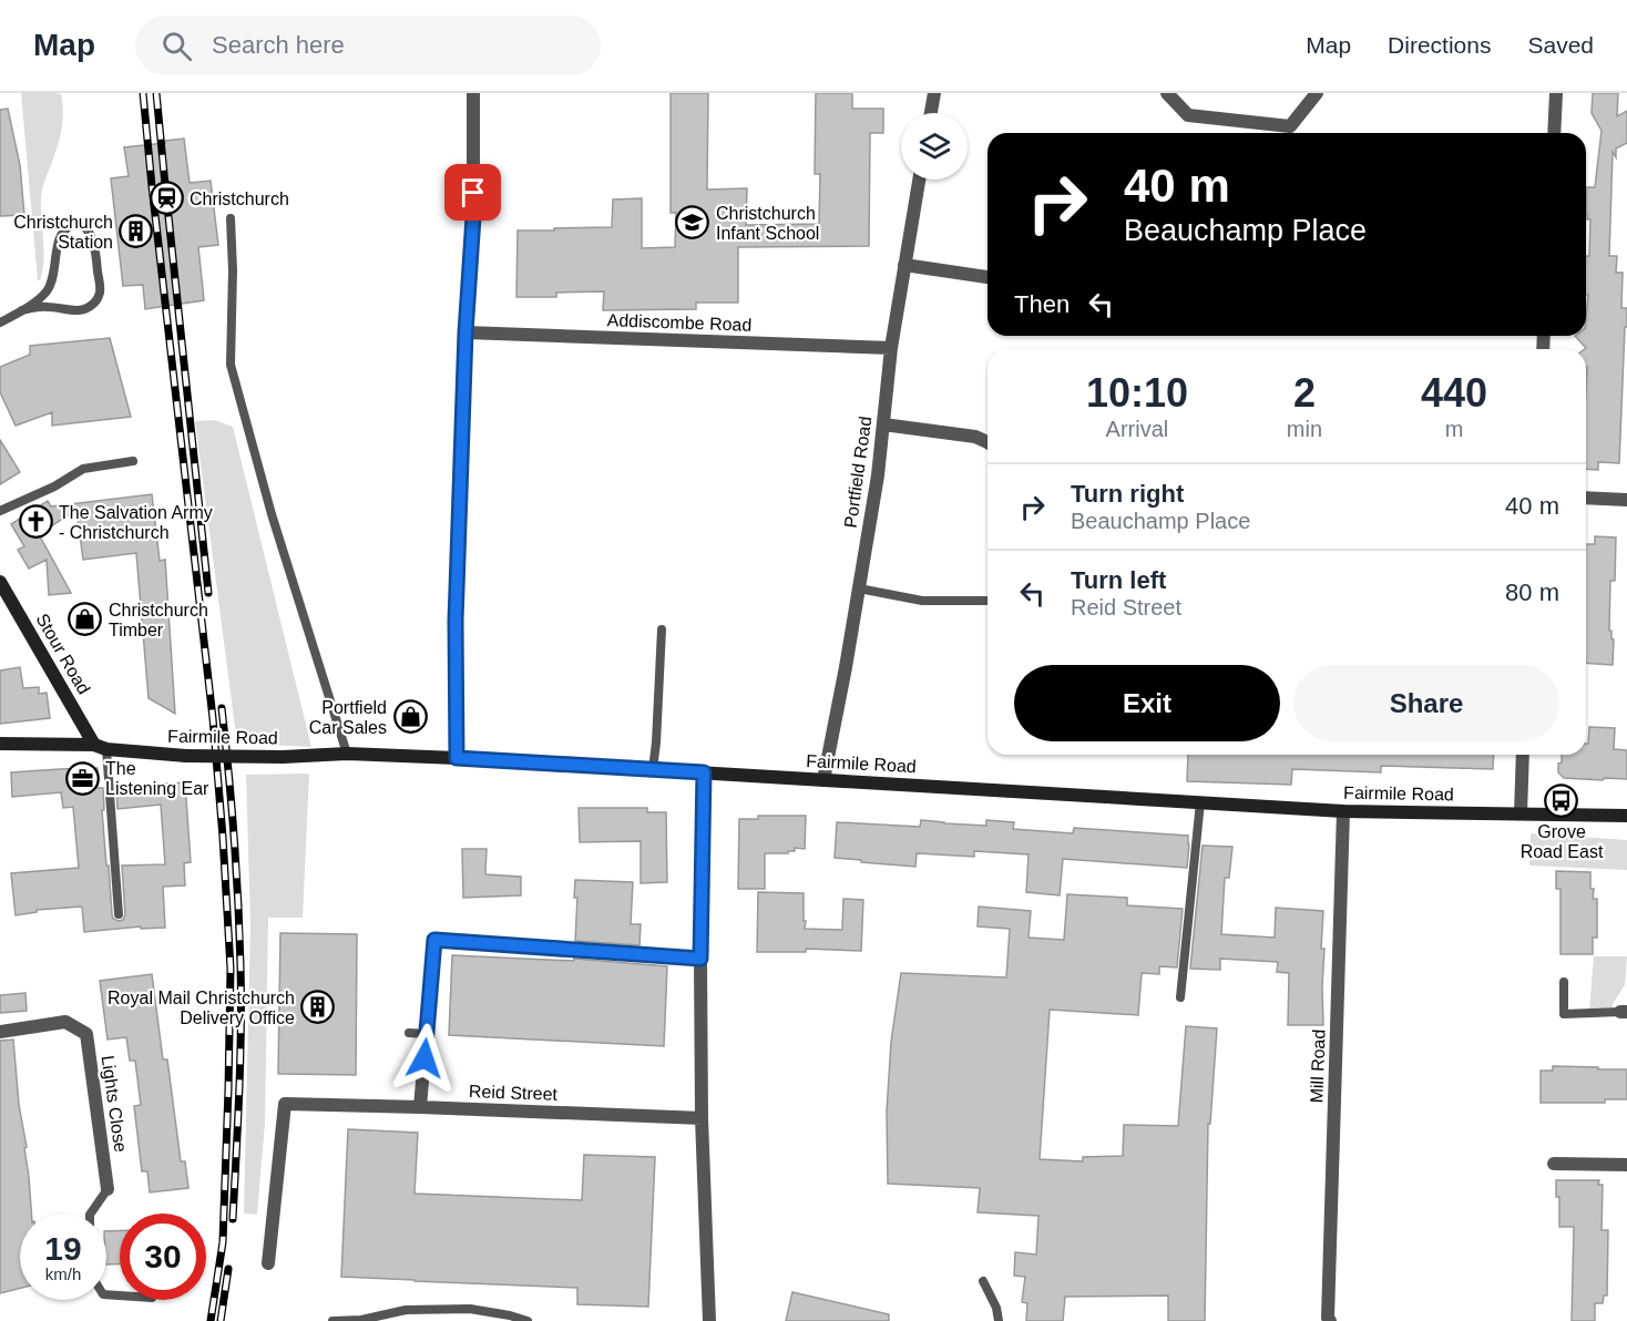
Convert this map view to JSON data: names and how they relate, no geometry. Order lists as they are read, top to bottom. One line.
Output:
{"streets":{"main road":["Stour Road","Fairmile Road"],"street":["Addiscombe Road","Portfield Road","Mill Road","Reid Street","Lights Close"]},"crossings":[["Addiscombe Road","Portfield Road"],["Portfield Road","Fairmile Road"],["Stour Road","Fairmile Road"],["Fairmile Road","Mill Road"]],"places":{"station":["Christchurch"],"school or university":["Christchurch Infant School"],"building":["Christchurch Station","Royal Mail Christchurch Delivery Office"],"church":["The Salvation Army - Christchurch"],"shop":["Christchurch Timber","Portfield Car Sales"],"office":["The Listening Ear"],"bus stop":["Grove Road East"]},"page":{"header":"Map","search":"Search here","nav":["Map","Directions","Saved"],"turn":["40 m","Beauchamp Place"],"then":"Then","eta":["10:10","Arrival","2","min","440","m"],"list":[{"name":"Turn right","note":"Beauchamp Place","value":"40 m"},{"name":"Turn left","note":"Reid Street","value":"80 m"}],"buttons":["Exit","Share"],"speed":"19 km/h","limit":"30"}}
